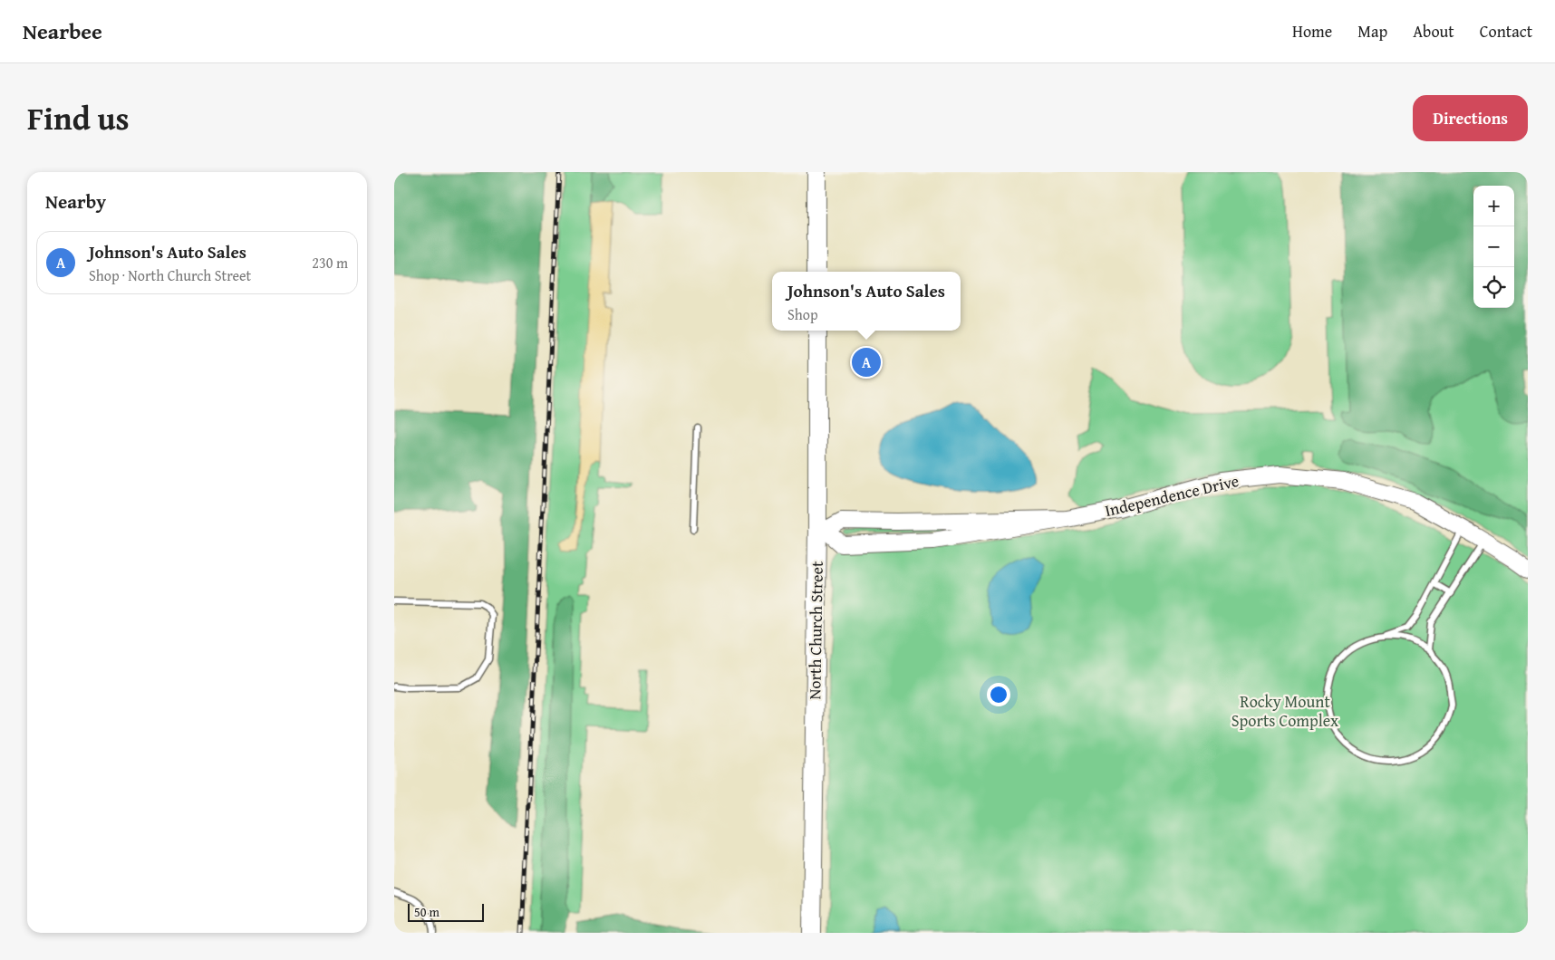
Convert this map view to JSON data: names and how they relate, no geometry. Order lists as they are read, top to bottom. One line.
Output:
{"streets":{"main road":["North Church Street"],"street":["Independence Drive"]},"parks":["Rocky Mount Sports Complex"],"scale_bar":"50 m","page":{"header":"Nearbee","nav":["Home","Map","About","Contact"],"title":"Find us","buttons":"Directions","heading":"Nearby","map_buttons":["+","−"],"list":[{"mark":"A","name":"Johnson's Auto Sales","note":"Shop · North Church Street","value":"230 m"}],"popup":["Johnson's Auto Sales","Shop"],"pins":"A","scale":"50 m"}}
